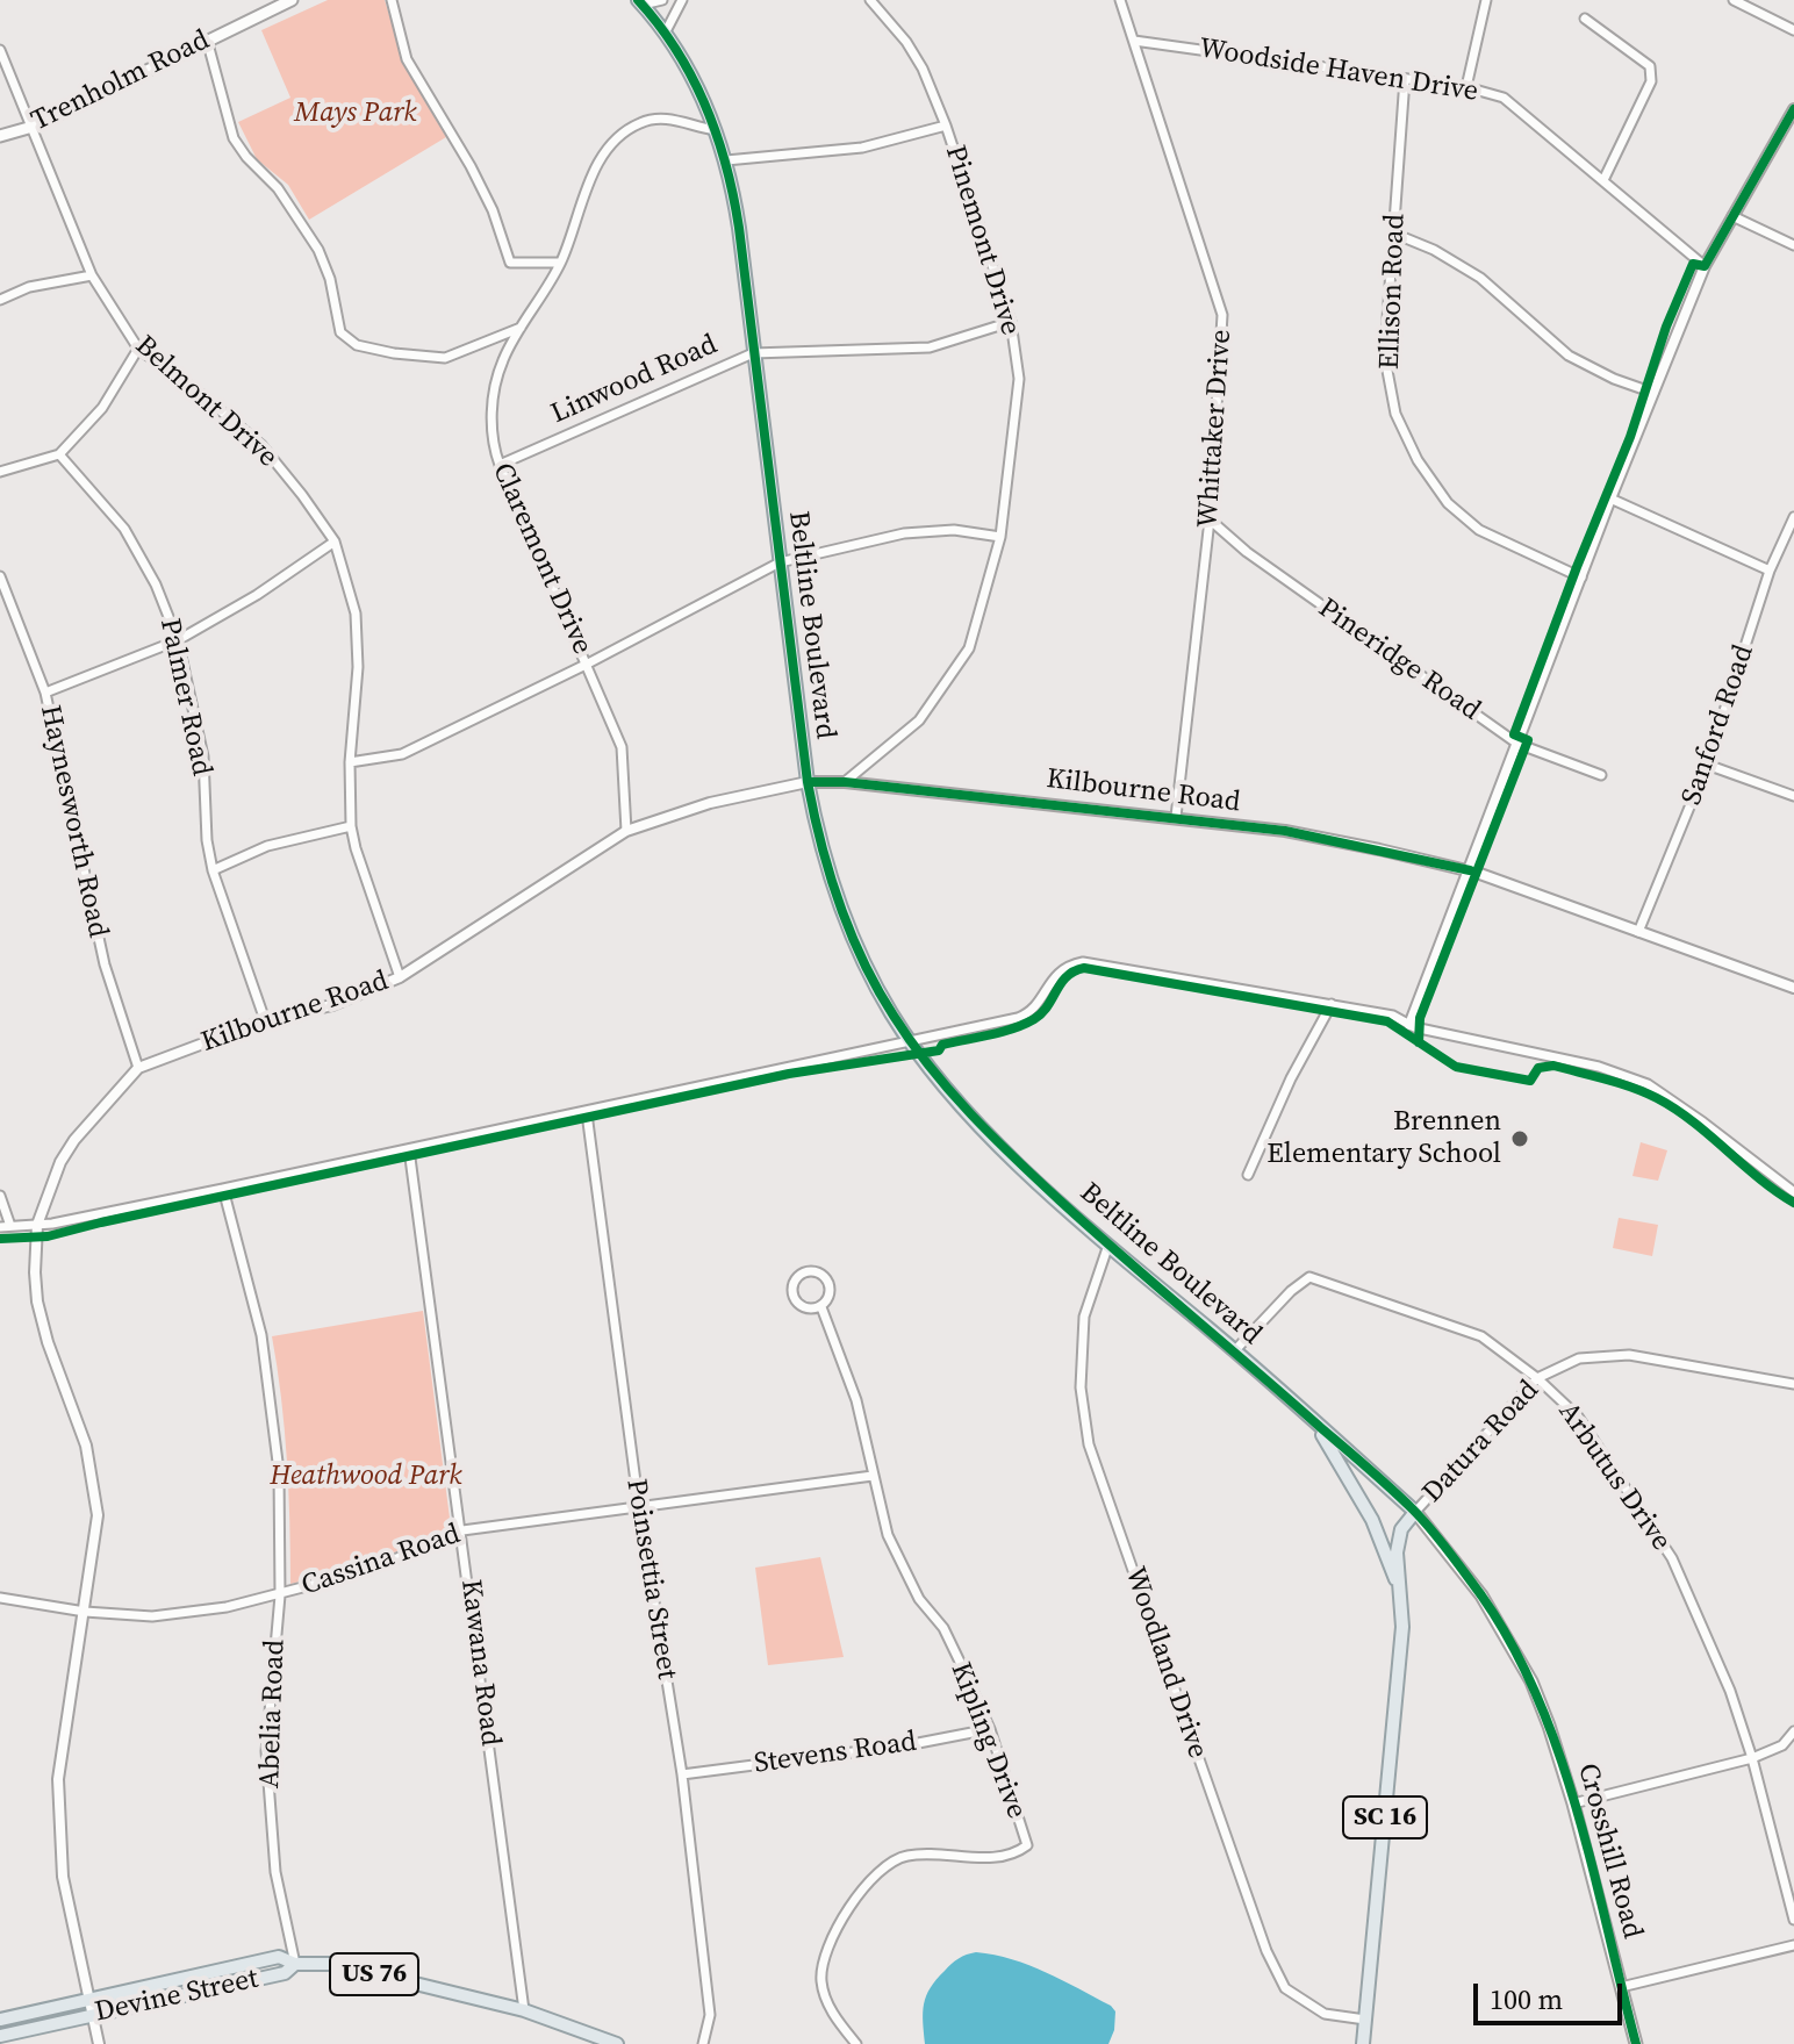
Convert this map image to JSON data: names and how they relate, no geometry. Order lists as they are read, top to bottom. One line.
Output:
{"streets":{"main road":["Trenholm Road","Beltline Boulevard","Datura Road","SC 16","Crosshill Road","US 76","Devine Street"],"street":["Woodside Haven Drive","Pinemont Drive","Ellison Road","Linwood Road","Belmont Drive","Whittaker Drive","Claremont Drive","Pineridge Road","Palmer Road","Sanford Road","Kilbourne Road","Haynesworth Road","Arbutus Drive","Cassina Road","Poinsettia Street","Kawana Road","Woodland Drive","Abelia Road","Kipling Drive","Stevens Road"]},"crossings":[["Woodside Haven Drive","Ellison Road"],["Woodside Haven Drive","Whittaker Drive"],["Trenholm Road","Belmont Drive"],["Pinemont Drive","Linwood Road"],["Pinemont Drive","Kilbourne Road"],["Linwood Road","Claremont Drive"],["Linwood Road","Beltline Boulevard"],["Belmont Drive","Kilbourne Road"],["Whittaker Drive","Pineridge Road"],["Whittaker Drive","Kilbourne Road"],["Claremont Drive","Beltline Boulevard"],["Claremont Drive","Kilbourne Road"],["Beltline Boulevard","Kilbourne Road"],["Beltline Boulevard","Arbutus Drive"],["Beltline Boulevard","Woodland Drive"],["Beltline Boulevard","SC 16"],["Beltline Boulevard","Crosshill Road"],["Palmer Road","Kilbourne Road"],["Sanford Road","Kilbourne Road"],["Kilbourne Road","Haynesworth Road"],["Kilbourne Road","Cassina Road"],["Kilbourne Road","Devine Street"],["Datura Road","Arbutus Drive"],["Datura Road","SC 16"],["Datura Road","Crosshill Road"],["Cassina Road","Poinsettia Street"],["Cassina Road","Kawana Road"],["Cassina Road","Abelia Road"],["Cassina Road","Kipling Drive"],["Poinsettia Street","Stevens Road"],["Kawana Road","Devine Street"],["Woodland Drive","SC 16"],["Abelia Road","Devine Street"],["Kipling Drive","Stevens Road"],["SC 16","Crosshill Road"]],"parks":["Mays Park","Heathwood Park"],"places":["Brennen Elementary School"],"scale_bar":"100 m"}
